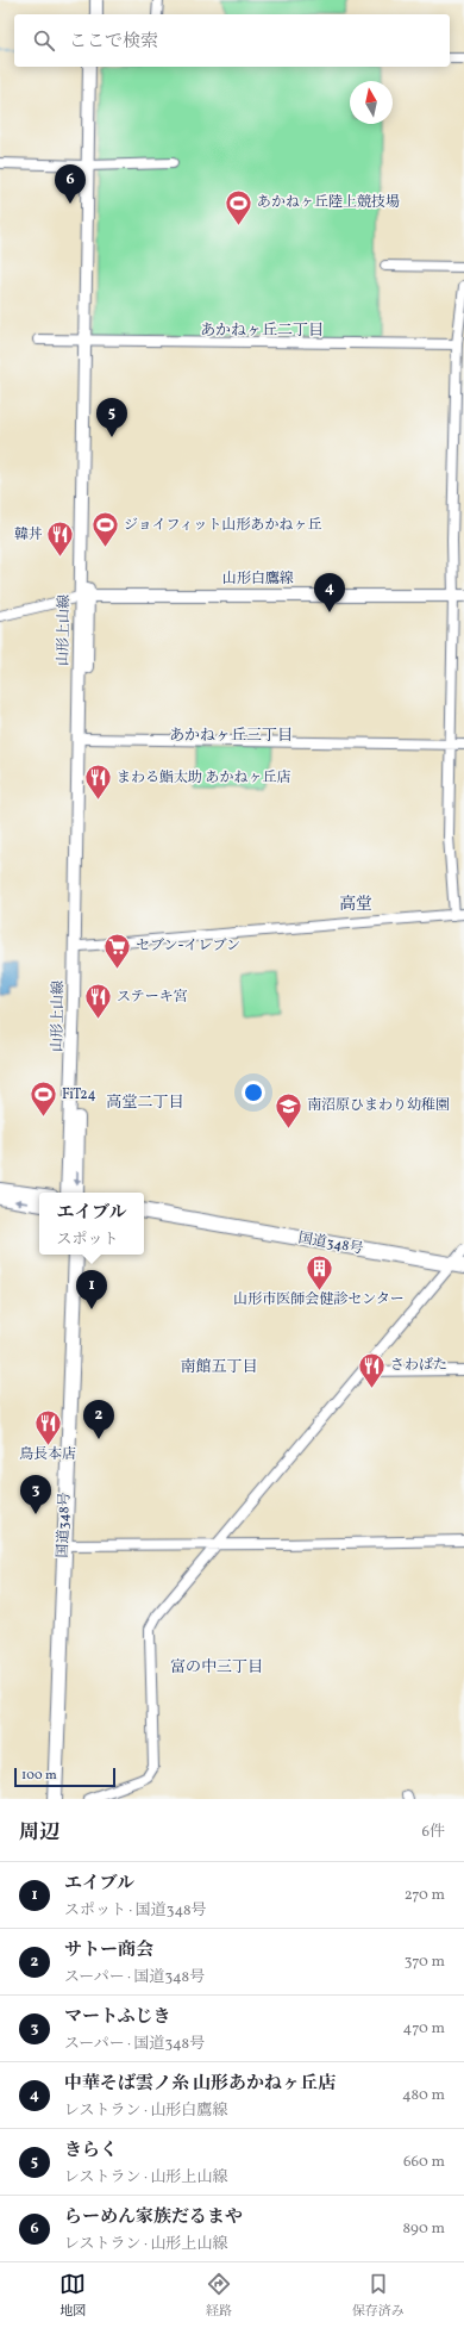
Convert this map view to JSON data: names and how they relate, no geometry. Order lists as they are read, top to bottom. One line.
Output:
{"streets":{"highway":["国道348号"],"main road":["山形白鷹線","山形上山線"]},"crossings":[["山形白鷹線","山形上山線"]],"districts":["あかねヶ丘二丁目","あかねヶ丘三丁目","高堂","高堂二丁目","南館五丁目","富の中三丁目"],"places":{"sports":["あかねヶ丘陸上競技場","ジョイフィット山形あかねヶ丘","FiT24"],"restaurant":["韓丼","まわる鮨太助 あかねヶ丘店","ステーキ宮","さわばた","鳥長本店"],"supermarket":["セブン-イレブン"],"school or university":["南沼原ひまわり幼稚園"],"building":["山形市医師会健診センター"]},"scale_bar":"100 m","north":"top","page":{"search":"ここで検索","pins":["6","5","4","1","2","3"],"popup":["エイブル","スポット"],"scale":"100 m","heading":["周辺","6件"],"list":[{"mark":"1","name":"エイブル","note":"スポット · 国道348号","value":"270 m"},{"mark":"2","name":"サトー商会","note":"スーパー · 国道348号","value":"370 m"},{"mark":"3","name":"マートふじき","note":"スーパー · 国道348号","value":"470 m"},{"mark":"4","name":"中華そば雲ノ糸 山形あかねヶ丘店","note":"レストラン · 山形白鷹線","value":"480 m"},{"mark":"5","name":"きらく","note":"レストラン · 山形上山線","value":"660 m"},{"mark":"6","name":"らーめん家族だるまや","note":"レストラン · 山形上山線","value":"890 m"}],"nav":["地図","経路","保存済み"]}}
